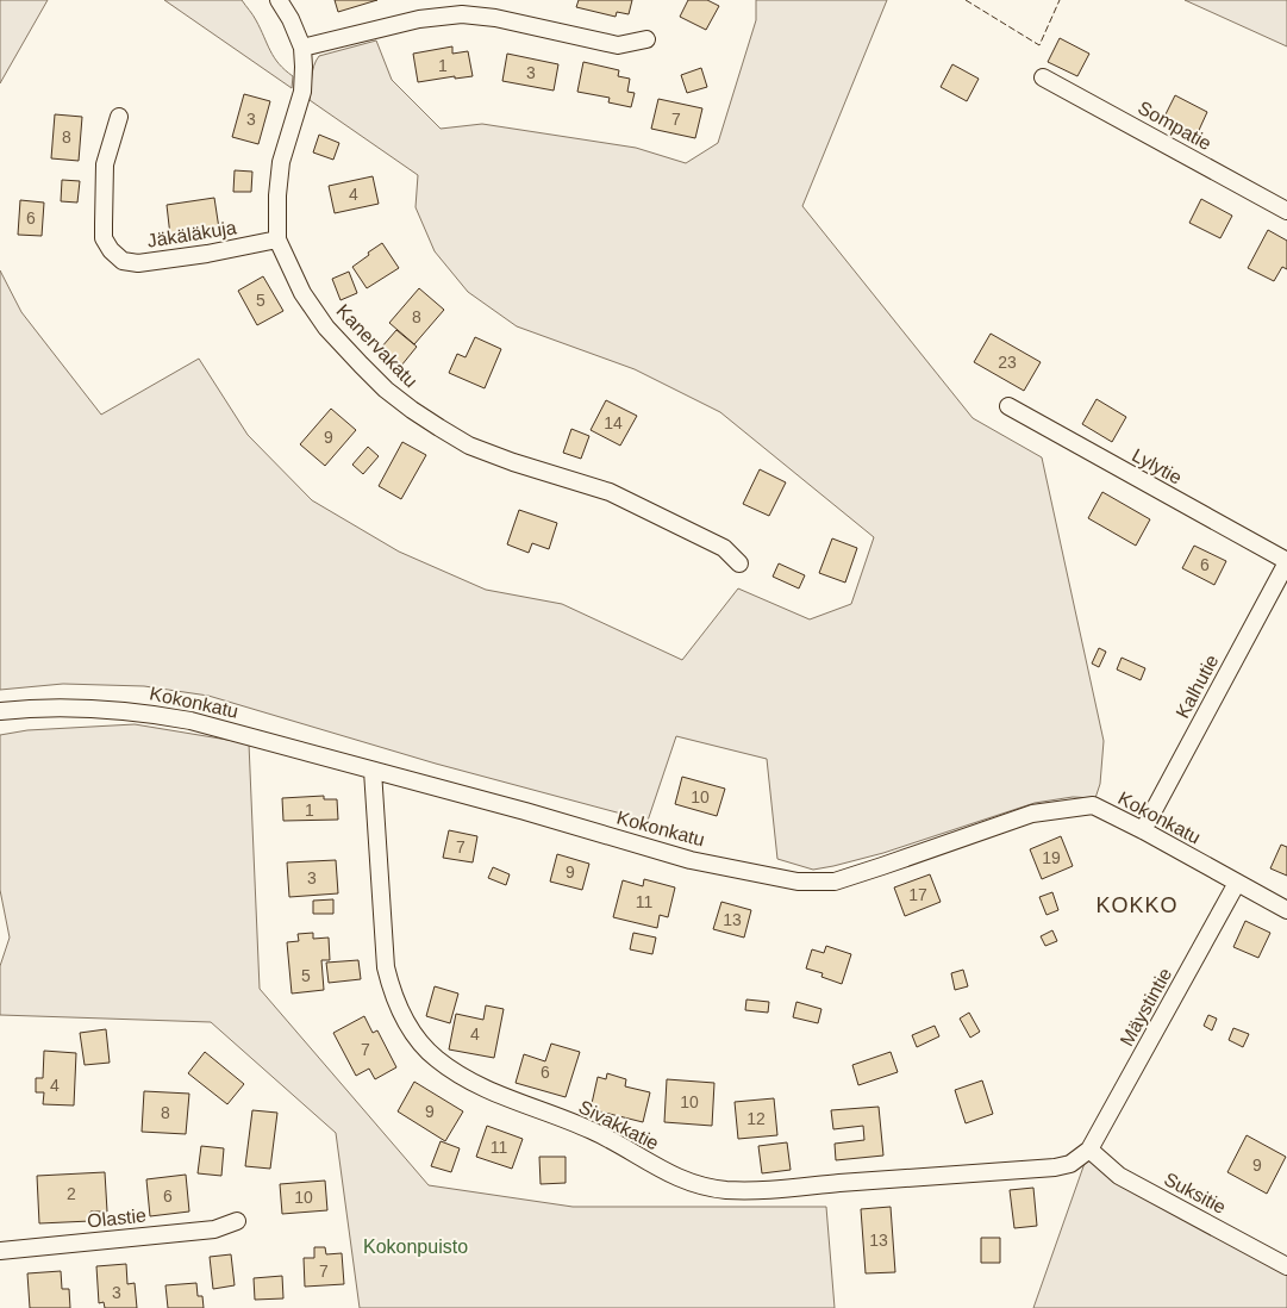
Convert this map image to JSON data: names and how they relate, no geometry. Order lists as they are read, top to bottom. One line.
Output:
{"streets":{"street":["Sompatie","Jäkäläkuja","Kanervakatu","Lylytie","Kalhutie","Kokonkatu","Mäystintie","Sivakkatie","Suksitie","Olastie"]},"crossings":[["Jäkäläkuja","Kanervakatu"],["Lylytie","Kalhutie"],["Kalhutie","Kokonkatu"],["Kokonkatu","Mäystintie"],["Kokonkatu","Sivakkatie"],["Mäystintie","Sivakkatie"],["Mäystintie","Suksitie"],["Sivakkatie","Suksitie"]],"districts":["KOKKO"],"parks":["Kokonpuisto"],"house_numbers":["1","3","3","7","8","4","6","5","8","23","14","9","6","10","1","7","19","9","3","17","11","13","5","4","7","6","4","10","9","8","12","11","9","2","6","10","13","7","3"]}
